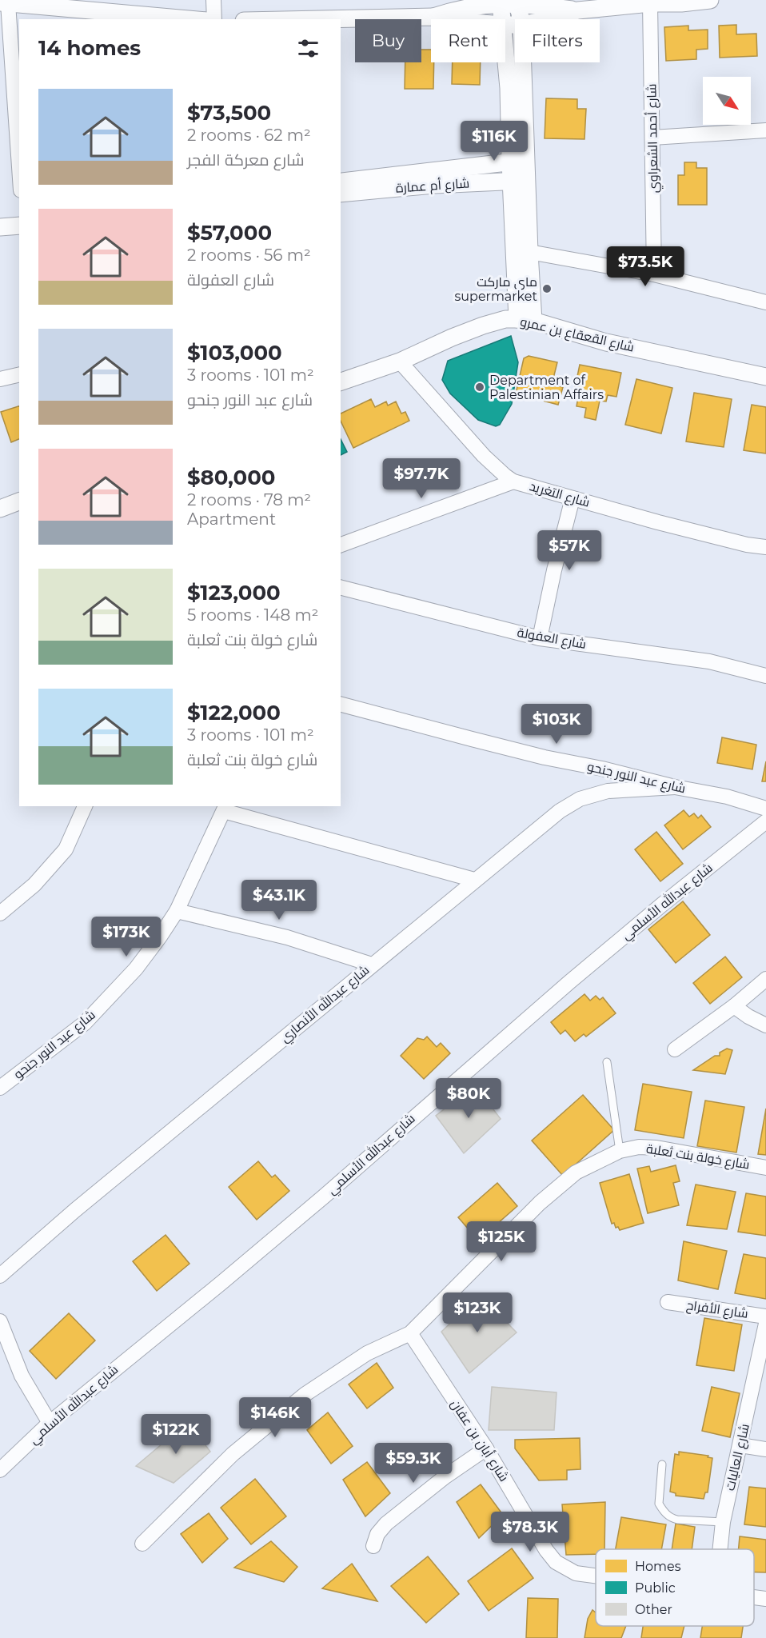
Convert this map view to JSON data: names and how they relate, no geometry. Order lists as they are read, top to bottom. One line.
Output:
{"streets":{"street":["شارع أحمد الشعراوي","شارع أم عمارة","شارع القعقاع بن عمرو","شارع التغريد","شارع العفولة","شارع عبد النور جنحو","شارع عبدالله الأسلمي","شارع عبدالله الأنصاري","شارع خولة بنت ثعلبة","شارع الأفراح","شارع أبان بن عفان","شارع العاليات"]},"crossings":[["شارع القعقاع بن عمرو","شارع التغريد"],["شارع عبد النور جنحو","شارع عبدالله الأنصاري"],["شارع خولة بنت ثعلبة","شارع أبان بن عفان"]],"places":["ماي ماركت supermarket","Department of Palestinian Affairs"],"legend":["Homes","Public","Other"],"north":"bottom right","page":{"chip":["Buy","Rent","Filters"],"heading":"14 homes","list":[{"name":"$73,500","note":"2 rooms · 62 m² · شارع معركة الفجر"},{"name":"$57,000","note":"2 rooms · 56 m² · شارع العفولة"},{"name":"$103,000","note":"3 rooms · 101 m² · شارع عبد النور جنحو"},{"name":"$80,000","note":"2 rooms · 78 m² · Apartment"},{"name":"$123,000","note":"5 rooms · 148 m² · شارع خولة بنت ثعلبة"},{"name":"$122,000","note":"3 rooms · 101 m² · شارع خولة بنت ثعلبة"}],"price":["$116K","$73.5K","$97.7K","$57K","$103K","$43.1K","$173K","$80K","$125K","$123K","$146K","$122K","$59.3K","$78.3K"]}}
